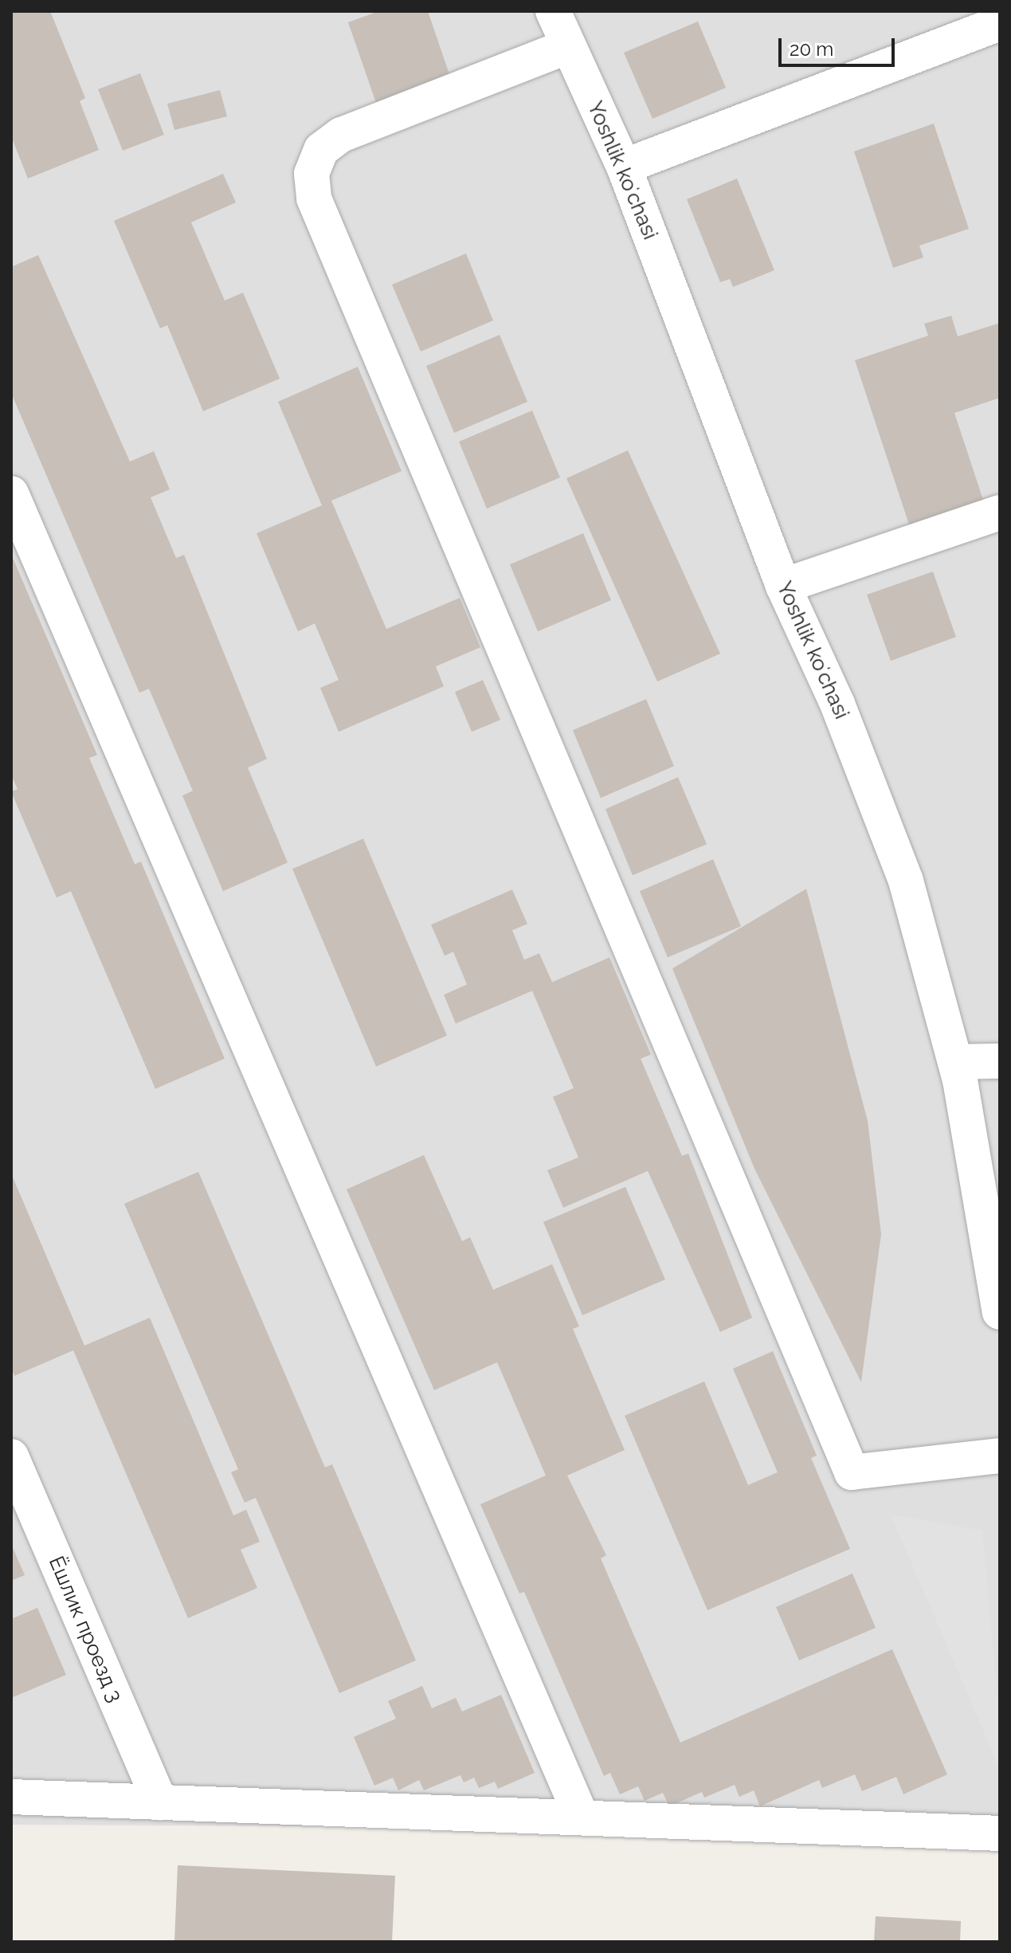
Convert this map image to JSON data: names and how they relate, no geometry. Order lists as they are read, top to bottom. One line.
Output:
{"streets":{"street":["Yoshlik koʻchasi","Ёшлик проезд 3"]},"scale_bar":"20 m"}
